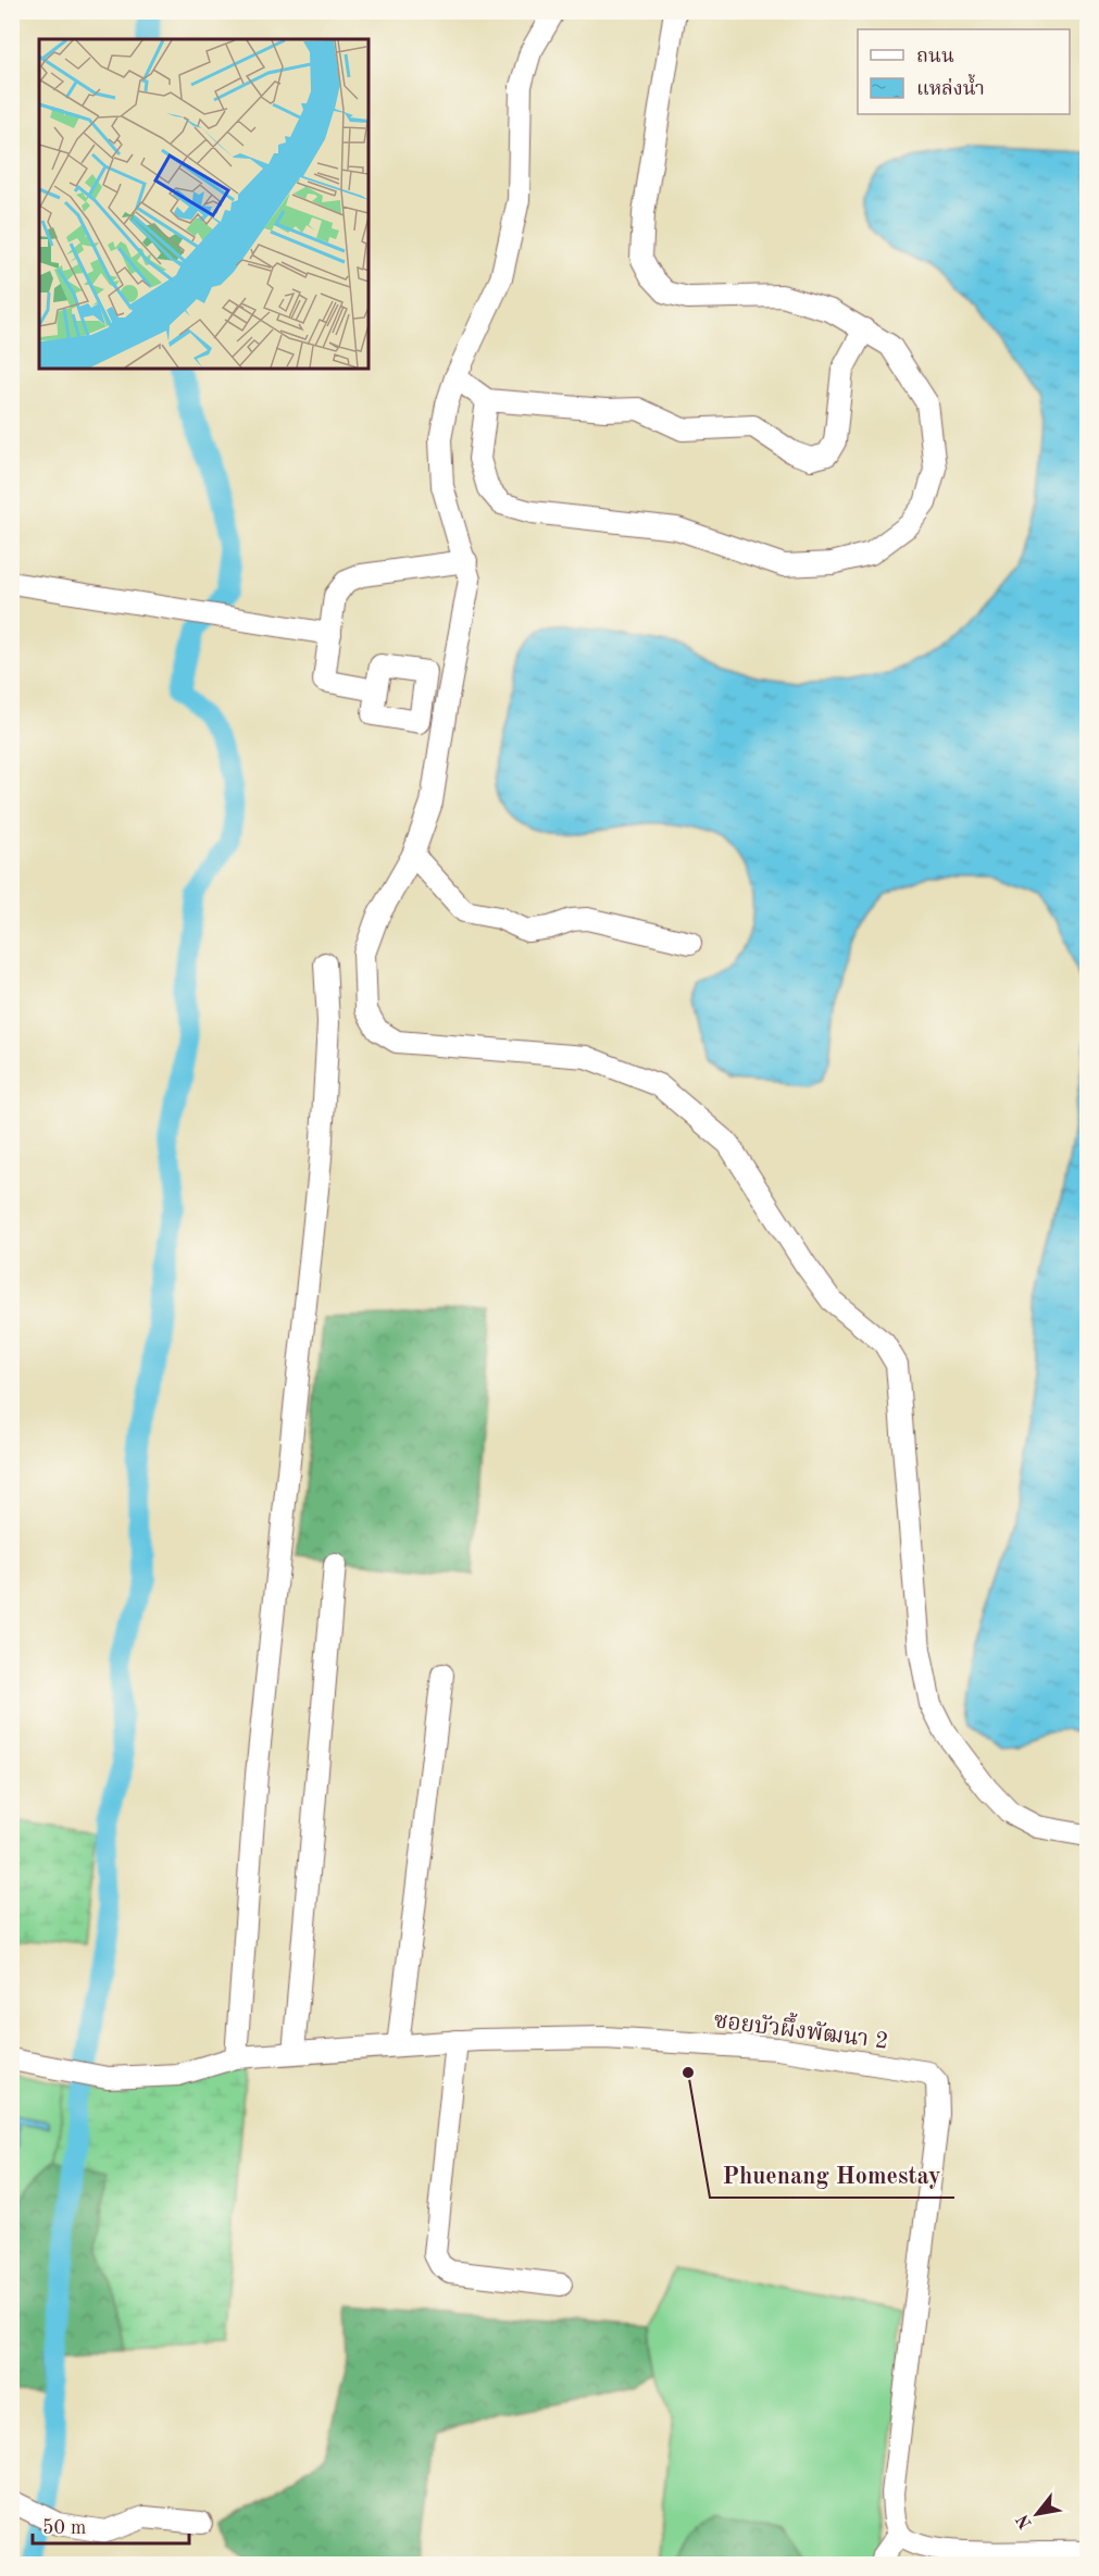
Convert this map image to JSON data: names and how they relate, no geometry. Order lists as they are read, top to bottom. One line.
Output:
{"streets":{"street":["ซอยบัวผึ้งพัฒนา 2"]},"places":["Phuenang Homestay"],"legend":["ถนน","แหล่งน้ำ"],"scale_bar":"50 m","north":"bottom left"}
